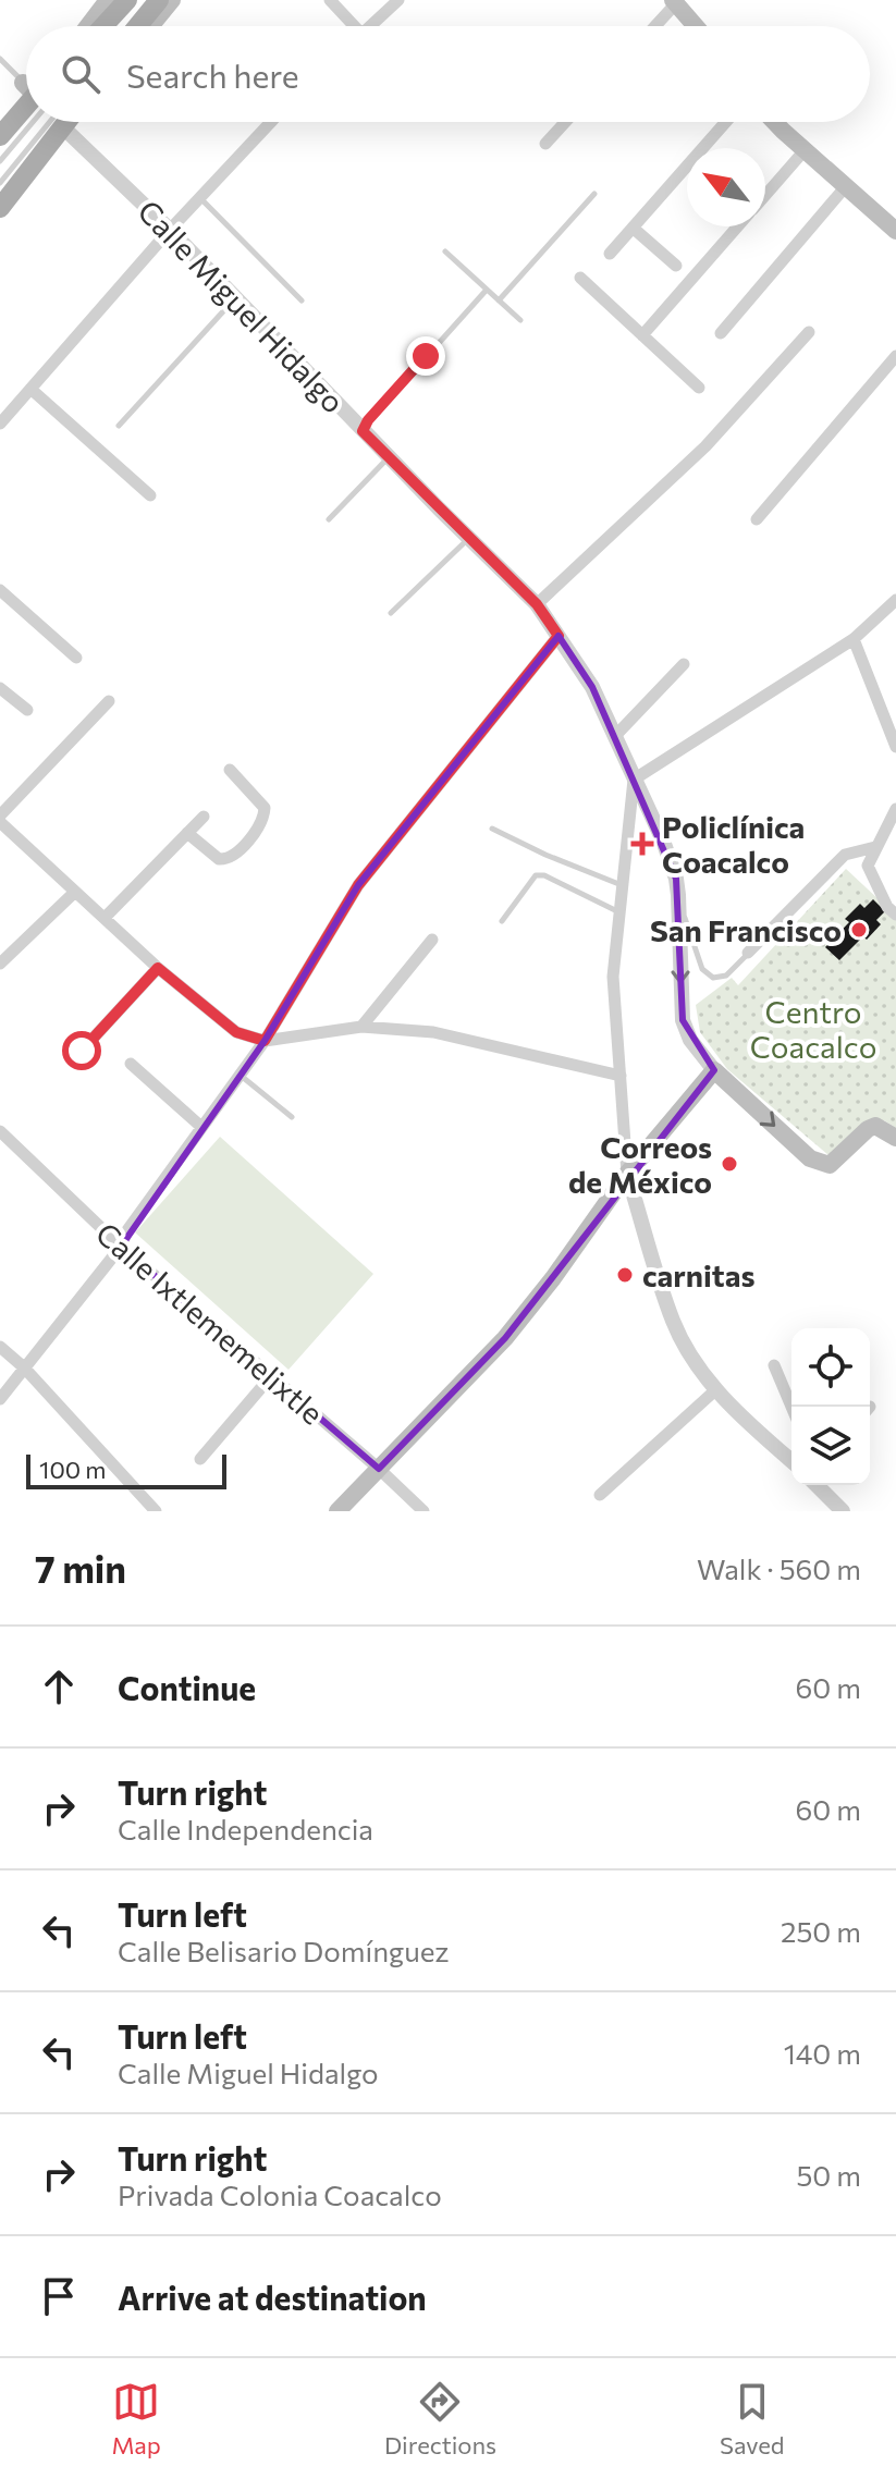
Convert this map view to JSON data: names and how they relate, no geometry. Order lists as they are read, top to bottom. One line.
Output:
{"streets":{"street":["Calle Miguel Hidalgo","Calle Ixtlememelixtle"]},"parks":["Centro Coacalco"],"places":{"health":["Policlínica Coacalco"],"other":["San Francisco","Correos de México","carnitas"]},"scale_bar":"100 m","north":"top left","page":{"search":"Search here","scale":"100 m","heading":["7 min","Walk · 560 m"],"list":[["Continue","60 m"],["Turn right","Calle Independencia","60 m"],["Turn left","Calle Belisario Domínguez","250 m"],["Turn left","Calle Miguel Hidalgo","140 m"],["Turn right","Privada Colonia Coacalco","50 m"],"Arrive at destination"],"nav":["Map","Directions","Saved"]}}
